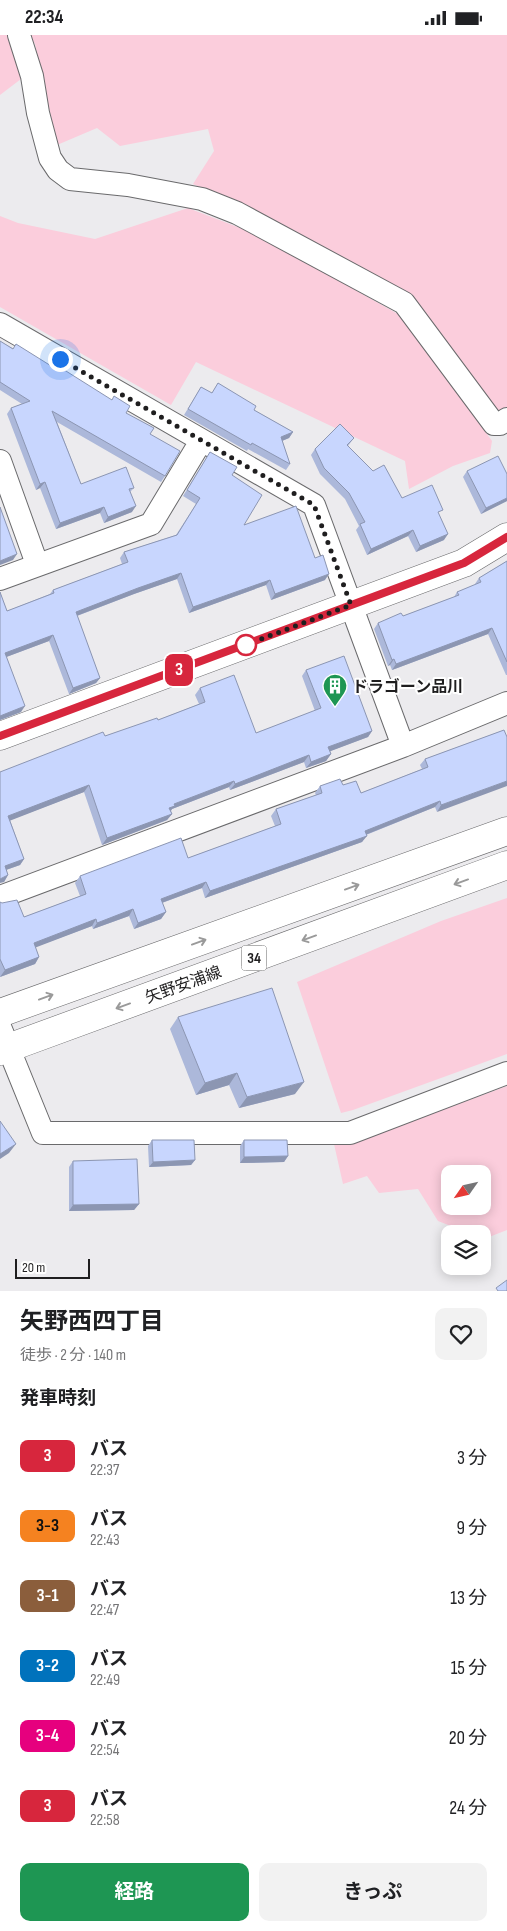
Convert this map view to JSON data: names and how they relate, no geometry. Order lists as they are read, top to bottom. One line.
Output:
{"streets":{"main road":["34","矢野安浦線"]},"places":{"building":["ドラゴーン品川"]},"lines":["bus line 3"],"scale_bar":"20 m","north":"bottom left","page":{"status":"22:34","on_map":"3","scale":"20 m","heading":[["矢野西四丁目","徒歩 · 2 分 · 140 m"],"発車時刻"],"list":[{"mark":"3","name":"バス","note":"22:37","value":"3 分"},{"mark":"3-3","name":"バス","note":"22:43","value":"9 分"},{"mark":"3-1","name":"バス","note":"22:47","value":"13 分"},{"mark":"3-2","name":"バス","note":"22:49","value":"15 分"},{"mark":"3-4","name":"バス","note":"22:54","value":"20 分"},{"mark":"3","name":"バス","note":"22:58","value":"24 分"}],"buttons":["経路","きっぷ"]}}
